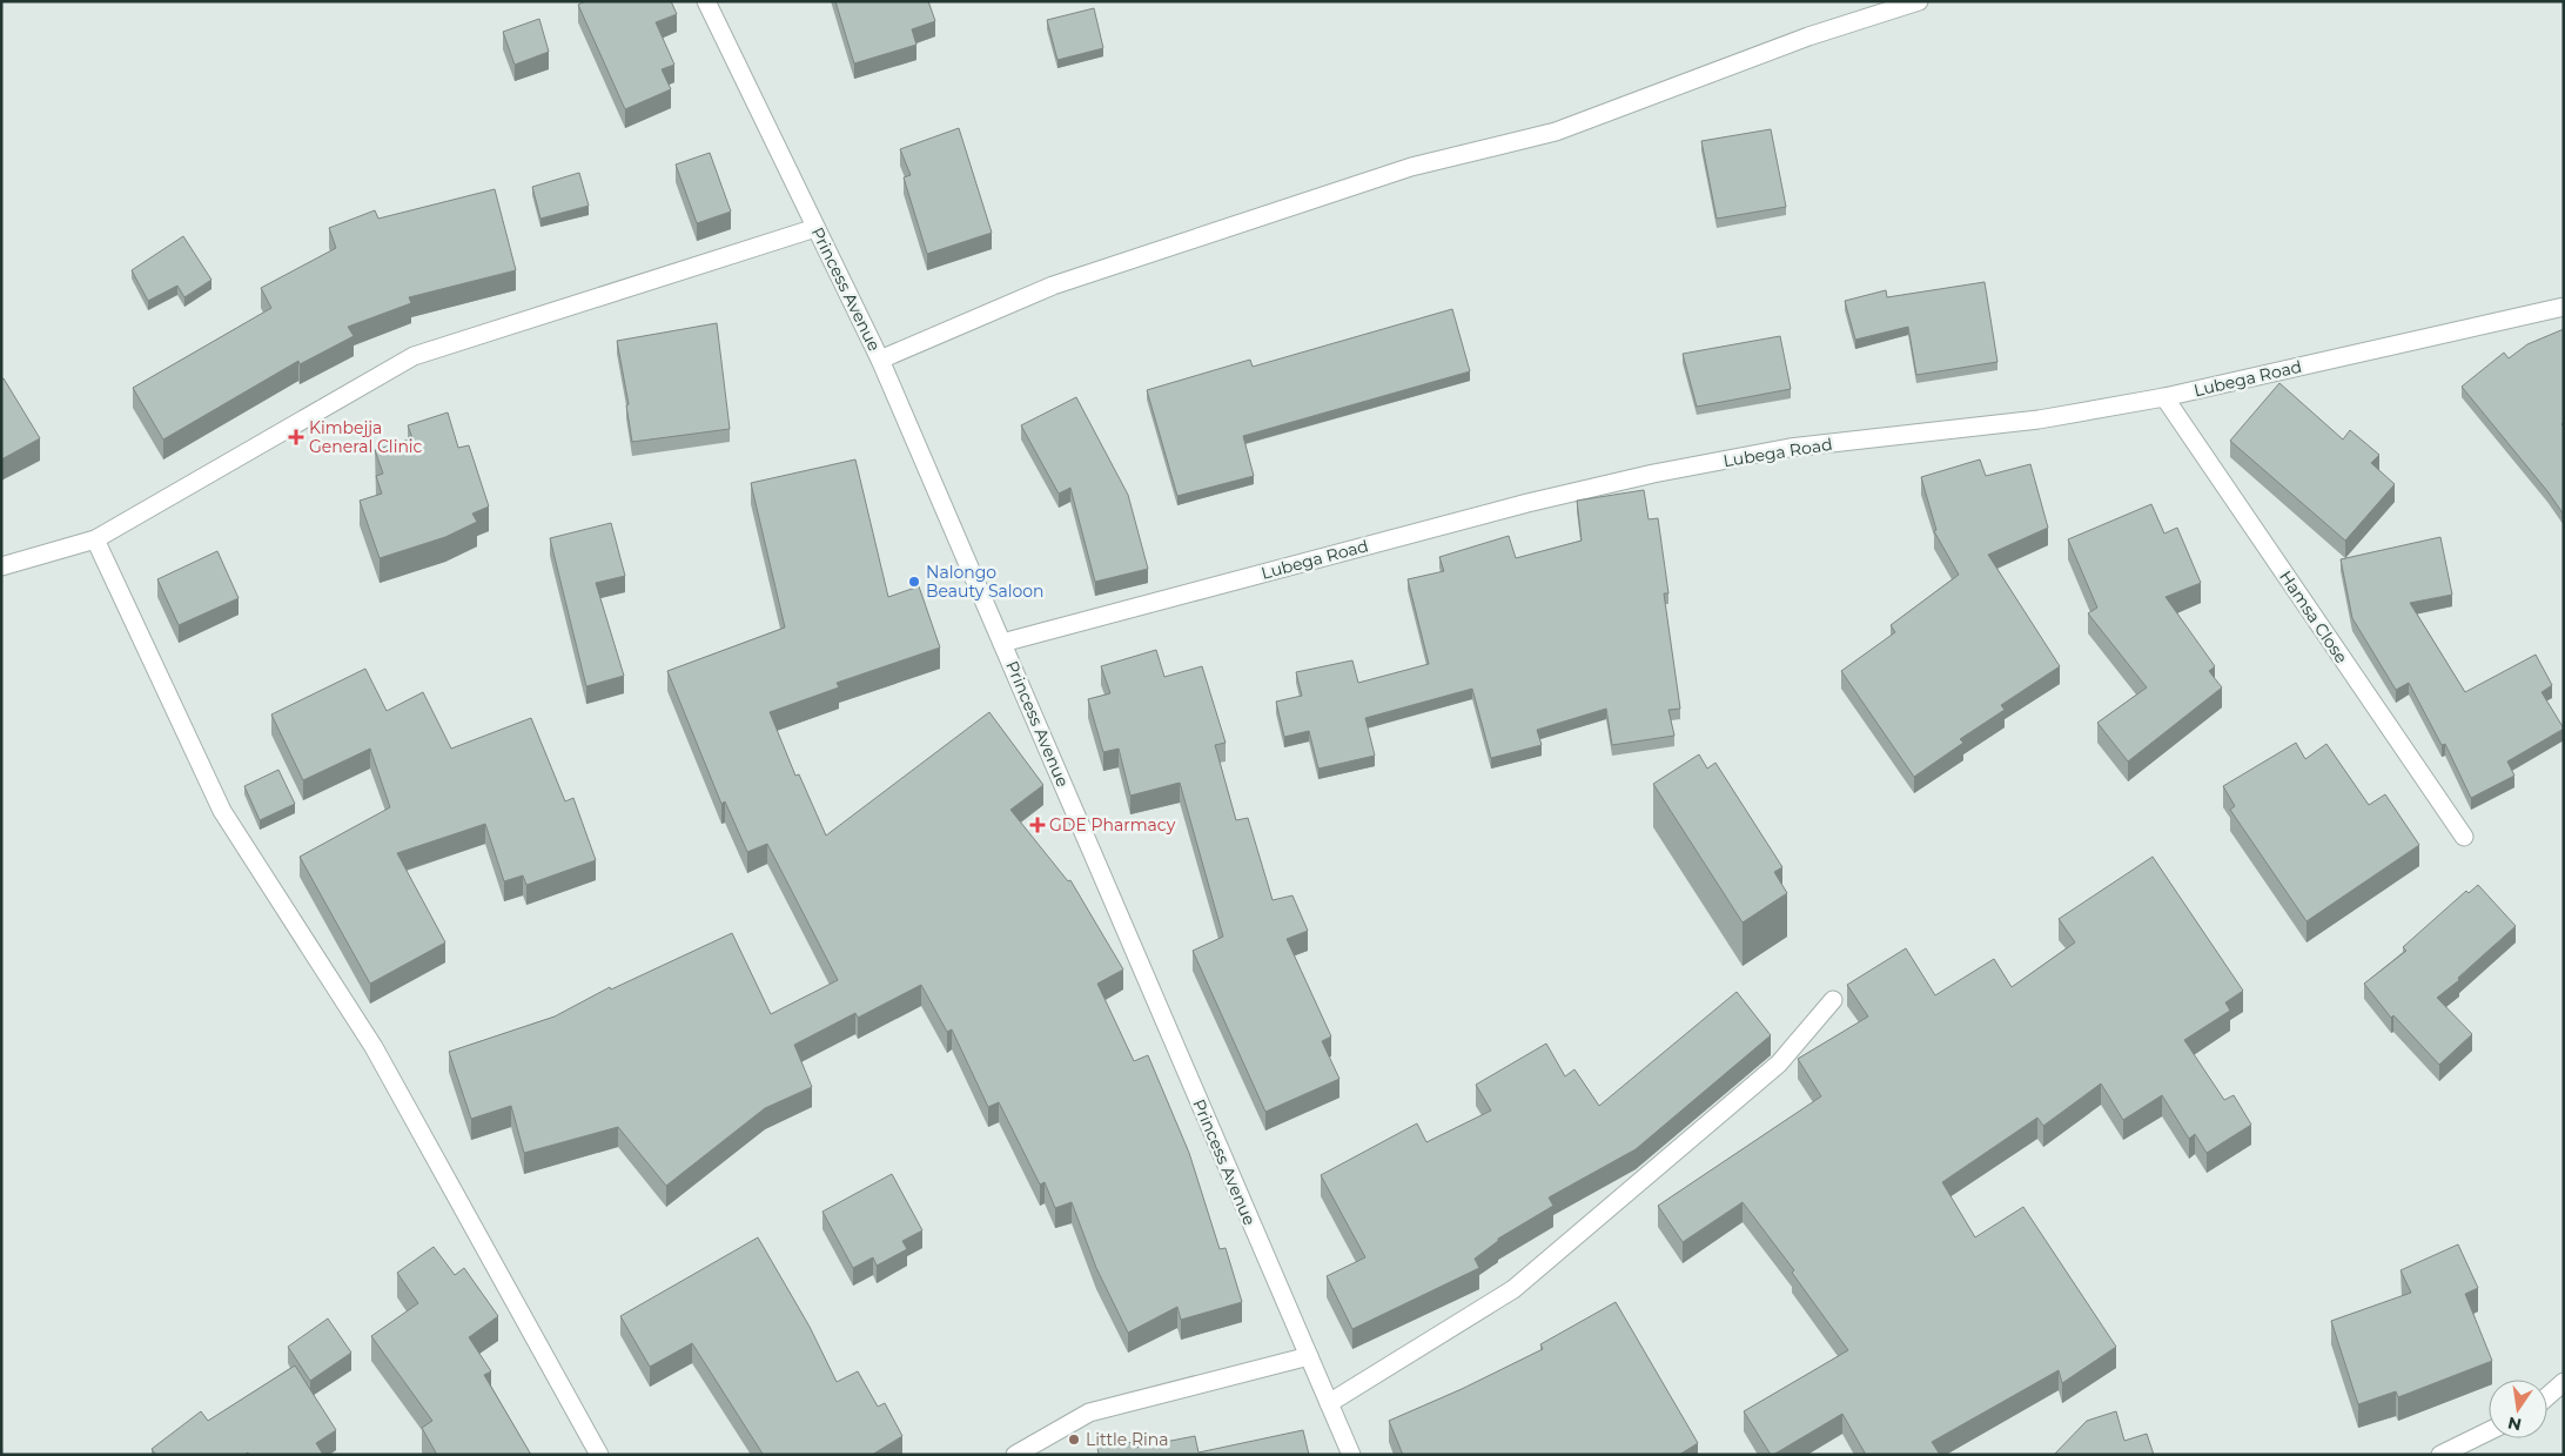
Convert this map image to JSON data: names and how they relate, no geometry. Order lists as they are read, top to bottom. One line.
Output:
{"streets":{"street":["Princess Avenue","Lubega Road","Hamsa Close"]},"crossings":[["Princess Avenue","Lubega Road"],["Lubega Road","Hamsa Close"]],"places":{"health":["Kimbejja General Clinic","GDE Pharmacy"],"other":["Nalongo Beauty Saloon","Little Rina"]},"north":"bottom"}
